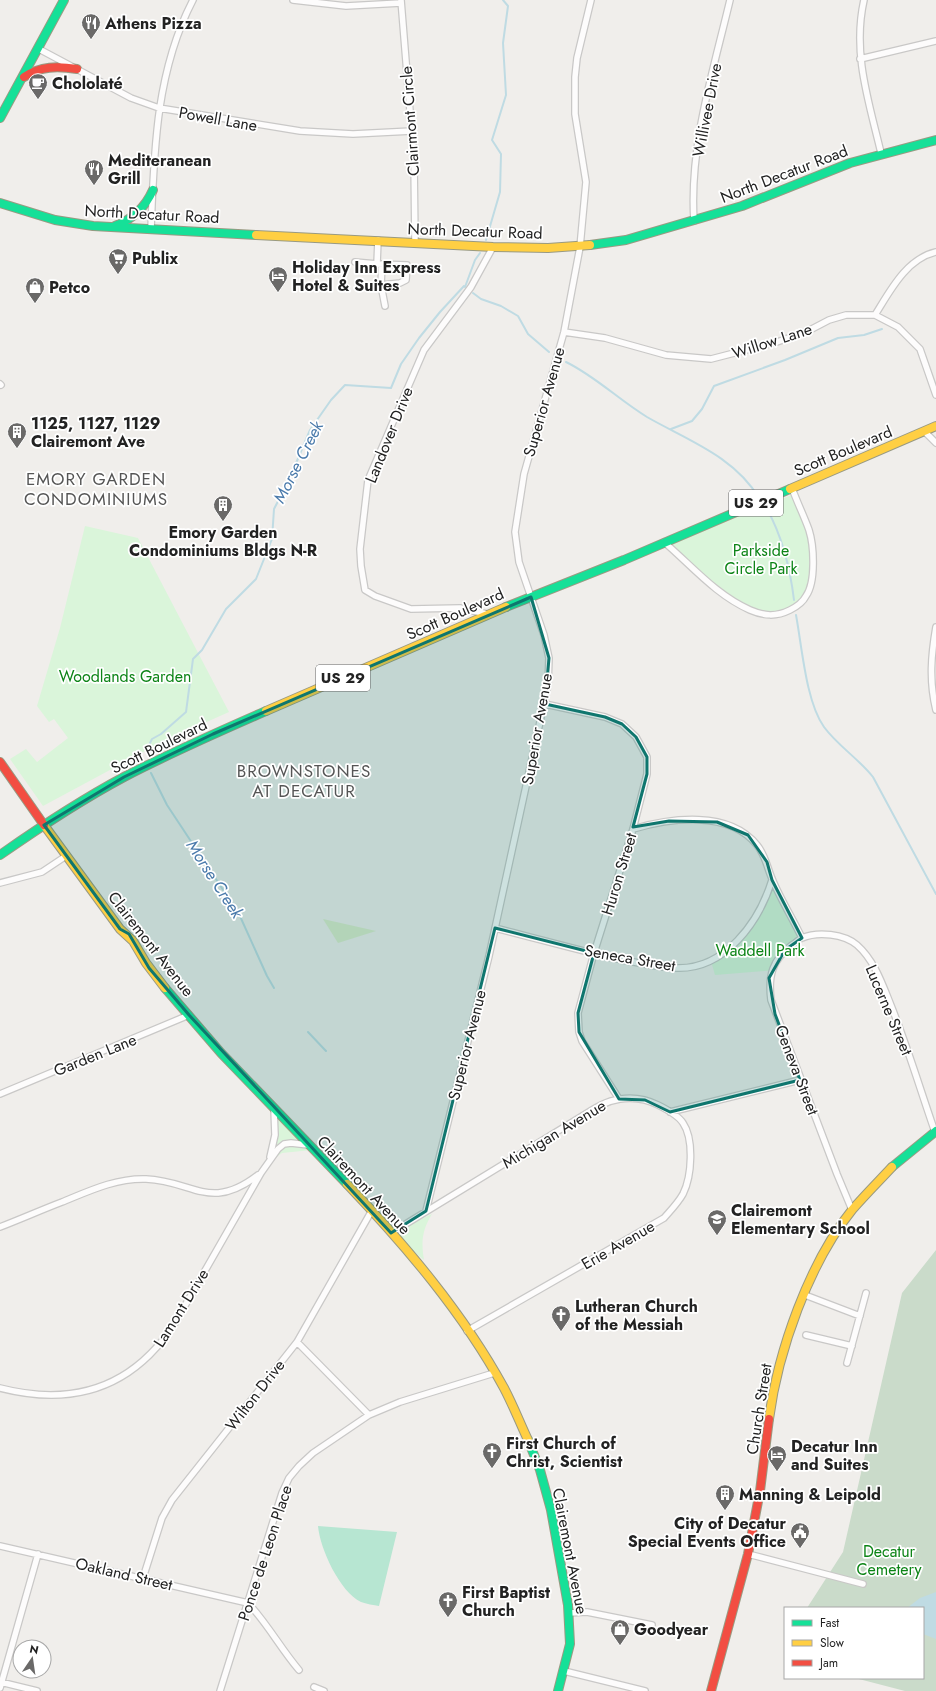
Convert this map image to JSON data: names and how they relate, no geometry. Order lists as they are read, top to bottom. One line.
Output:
{"streets":{"main road":["North Decatur Road","Scott Boulevard","US 29","Clairemont Avenue","Church Street"],"street":["Willivee Drive","Powell Lane","Clairmont Circle","Willow Lane","Superior Avenue","Landover Drive","Huron Street","Seneca Street","Lucerne Street","Garden Lane","Geneva Street","Michigan Avenue","Erie Avenue","Lamont Drive","Wilton Drive","Ponce de Leon Place","Oakland Street"]},"crossings":[["Willivee Drive","North Decatur Road"],["Powell Lane","Clairmont Circle"],["Clairmont Circle","North Decatur Road"],["North Decatur Road","Superior Avenue"],["North Decatur Road","Landover Drive"],["Willow Lane","Superior Avenue"],["Superior Avenue","Scott Boulevard"],["Superior Avenue","Huron Street"],["Superior Avenue","Seneca Street"],["Superior Avenue","Michigan Avenue"],["Landover Drive","Scott Boulevard"],["Scott Boulevard","Clairemont Avenue"],["Huron Street","Seneca Street"],["Huron Street","Michigan Avenue"],["Clairemont Avenue","Garden Lane"],["Clairemont Avenue","Michigan Avenue"],["Clairemont Avenue","Erie Avenue"],["Clairemont Avenue","Lamont Drive"],["Clairemont Avenue","Wilton Drive"],["Clairemont Avenue","Ponce de Leon Place"],["Lucerne Street","Geneva Street"],["Lucerne Street","Church Street"],["Geneva Street","Church Street"],["Michigan Avenue","Erie Avenue"],["Wilton Drive","Oakland Street"],["Ponce de Leon Place","Oakland Street"]],"districts":["EMORY GARDEN CONDOMINIUMS","BROWNSTONES AT DECATUR"],"water":["Morse Creek"],"parks":["Parkside Circle Park","Woodlands Garden","Waddell Park","Decatur Cemetery"],"places":{"restaurant":["Athens Pizza","Mediteranean Grill"],"cafe":["Chololaté"],"supermarket":["Publix"],"hotel":["Holiday Inn Express Hotel & Suites","Decatur Inn and Suites"],"shop":["Petco","Goodyear"],"building":["1125, 1127, 1129 Clairemont Ave","Emory Garden Condominiums Bldgs N-R","Manning & Leipold"],"school or university":["Clairemont Elementary School"],"church":["Lutheran Church of the Messiah","First Church of Christ, Scientist","First Baptist Church"],"public building":["City of Decatur Special Events Office"]},"legend":["Fast","Slow","Jam"],"north":"top"}
